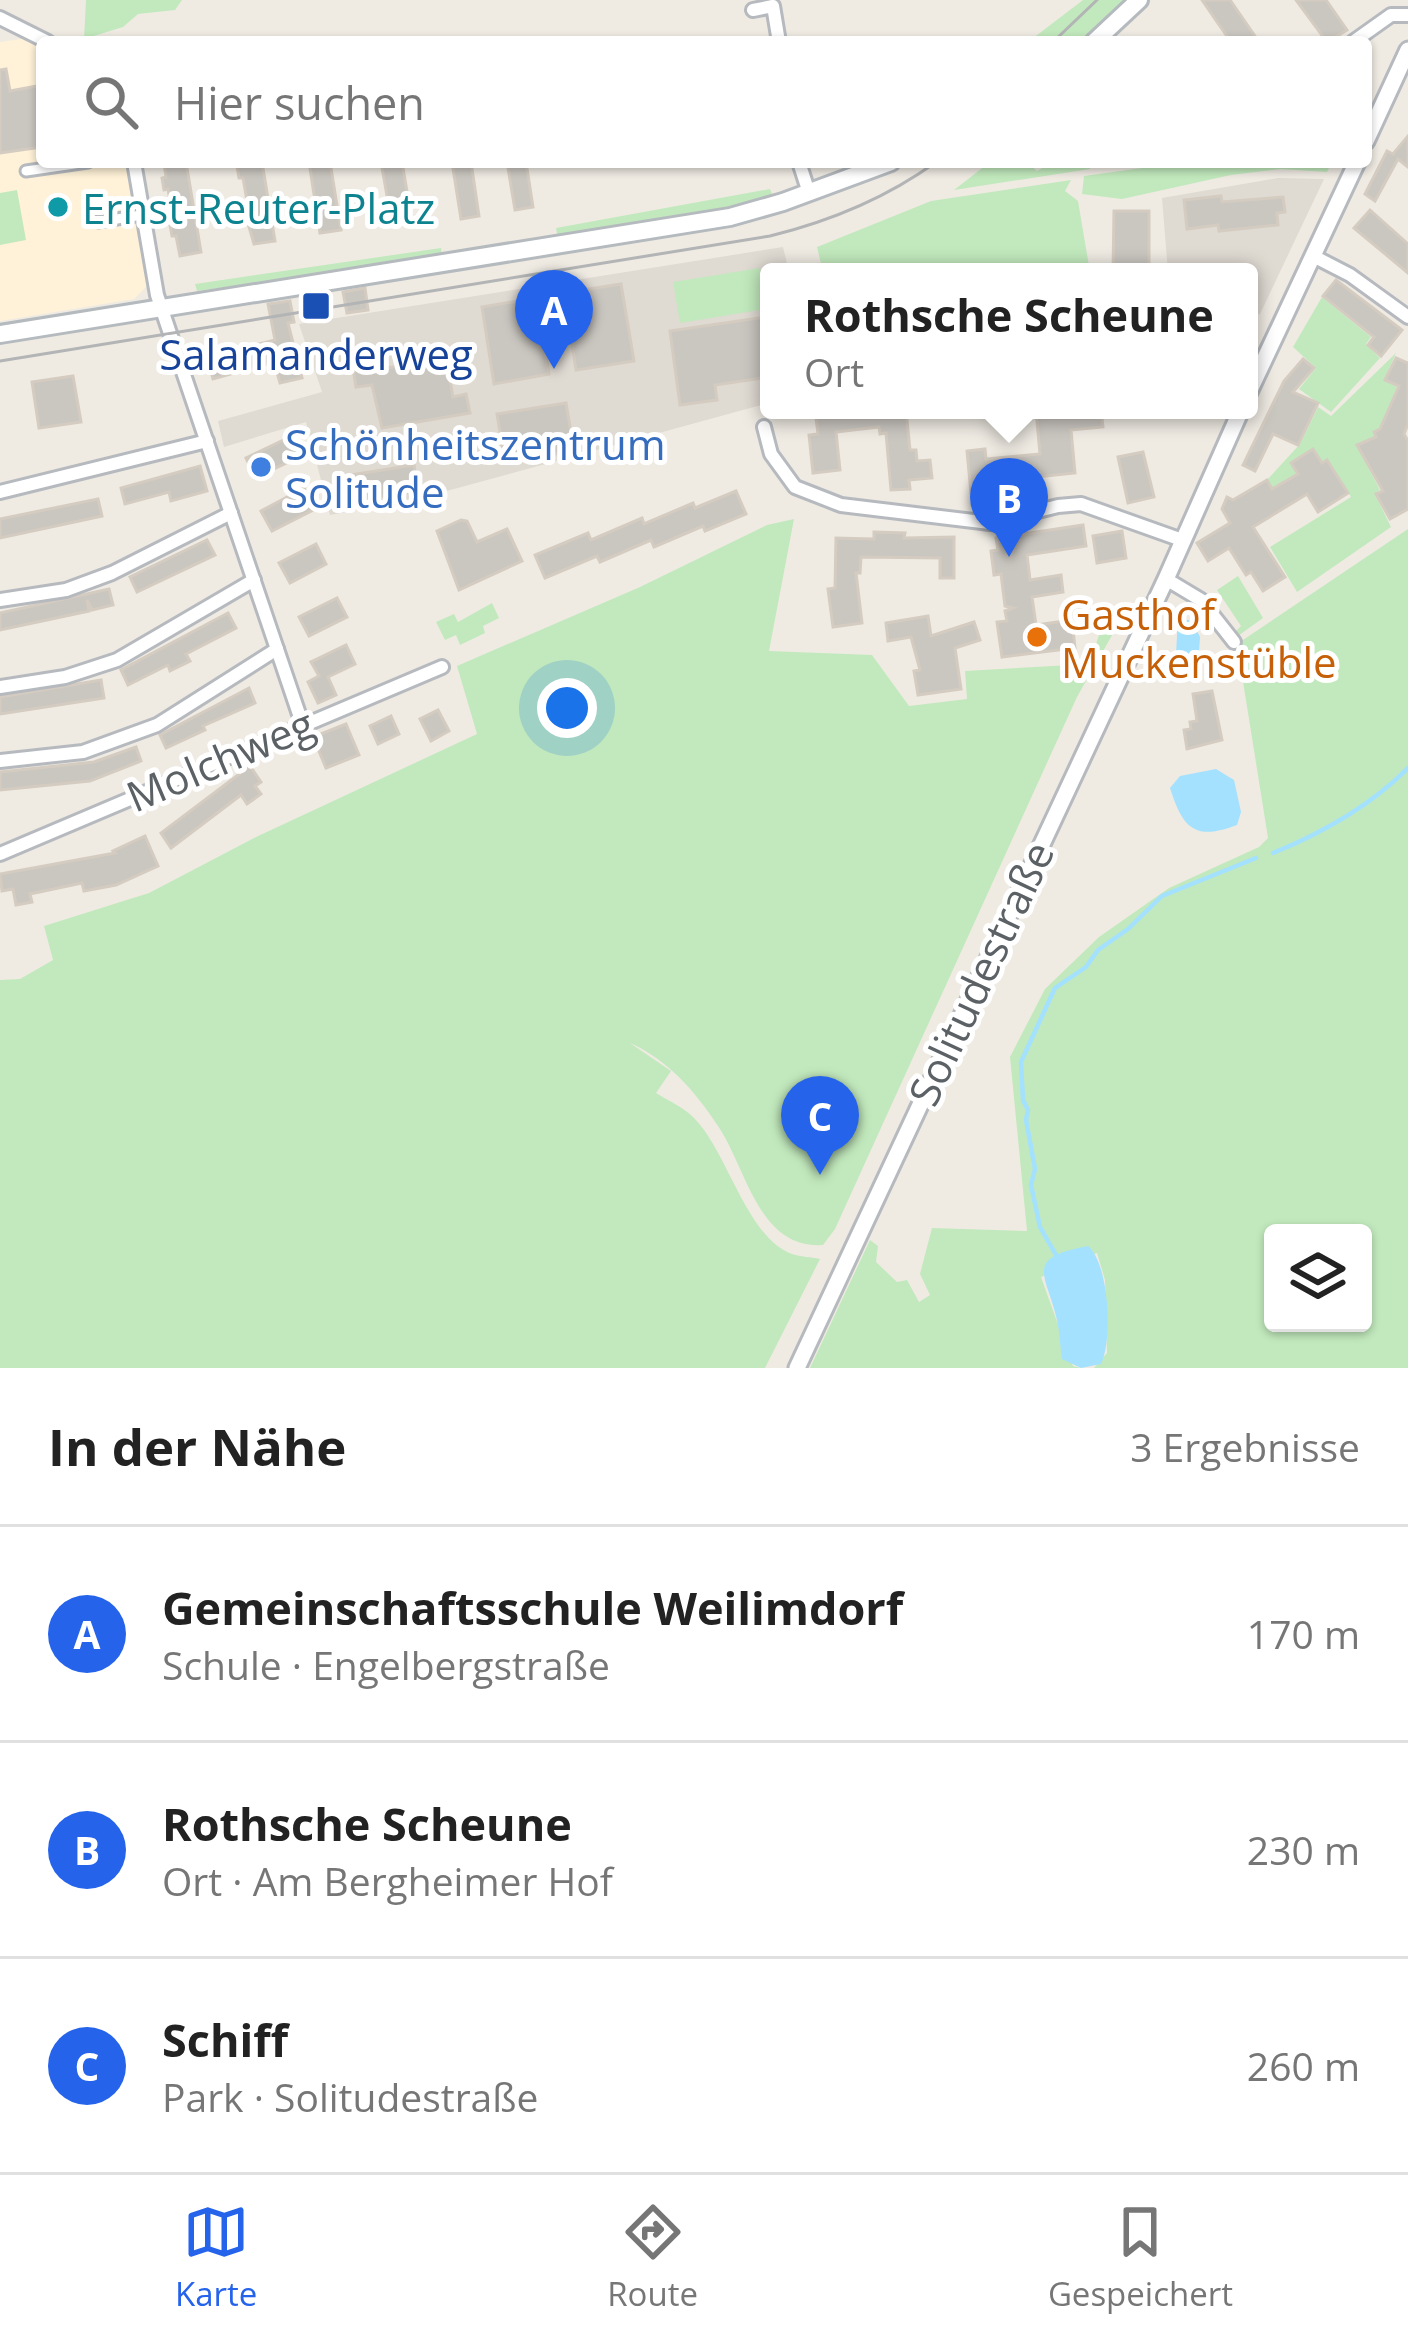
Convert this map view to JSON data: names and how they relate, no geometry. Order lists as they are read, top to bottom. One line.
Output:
{"streets":{"street":["Molchweg","Solitudestraße"]},"places":{"other":["Ernst-Reuter-Platz","Schönheitszentrum Solitude","Gasthof Muckenstüble"],"transit":["Salamanderweg"]},"page":{"search":"Hier suchen","popup":["Rothsche Scheune","Ort"],"pins":["A","B","C"],"heading":["In der Nähe","3 Ergebnisse"],"list":[{"mark":"A","name":"Gemeinschaftsschule Weilimdorf","note":"Schule · Engelbergstraße","value":"170 m"},{"mark":"B","name":"Rothsche Scheune","note":"Ort · Am Bergheimer Hof","value":"230 m"},{"mark":"C","name":"Schiff","note":"Park · Solitudestraße","value":"260 m"}],"nav":["Karte","Route","Gespeichert"]}}
